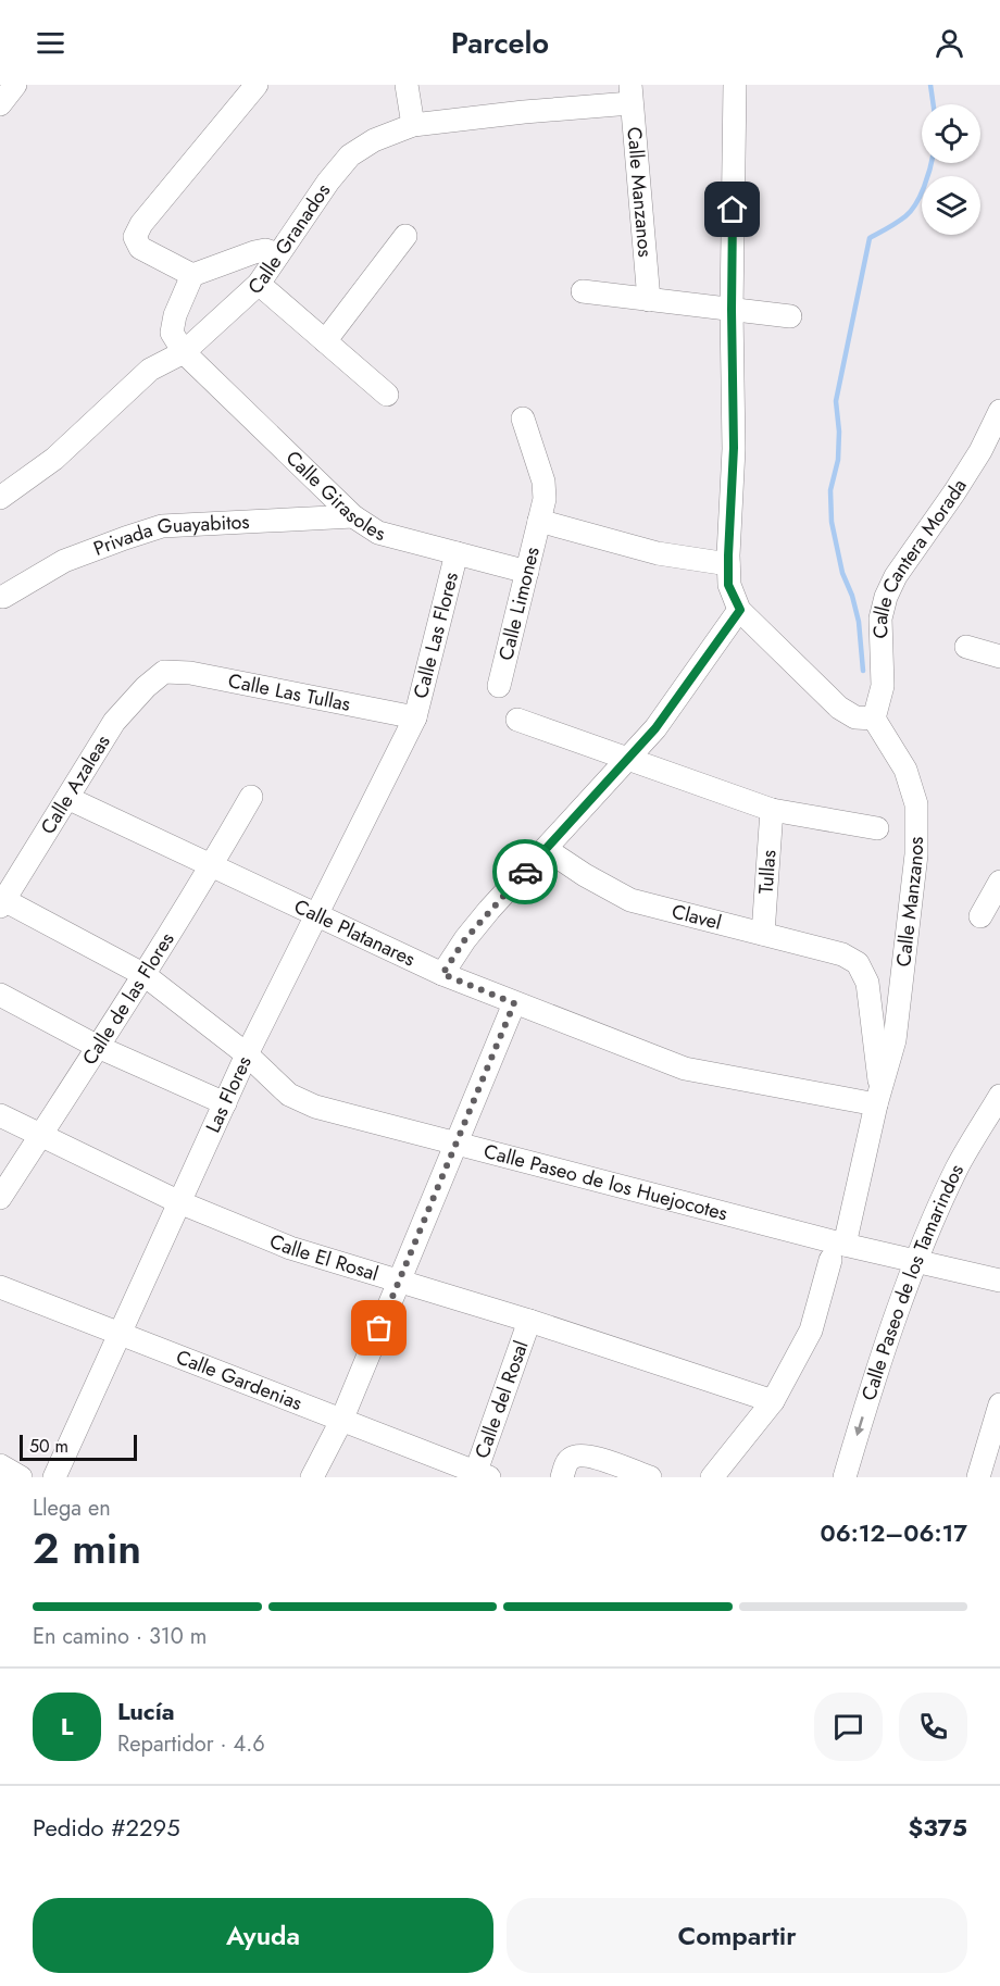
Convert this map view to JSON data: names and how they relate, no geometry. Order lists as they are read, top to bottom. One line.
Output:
{"streets":{"street":["Calle Manzanos","Calle Granados","Calle Girasoles","Privada Guayabitos","Calle Cantera Morada","Calle Limones","Calle Las Flores","Calle Las Tullas","Calle Azaleas","Tullas","Clavel","Calle Platanares","Calle de las Flores","Las Flores","Calle Paseo de los Huejocotes","Calle El Rosal","Calle Paseo de los Tamarindos","Calle Gardenias","Calle del Rosal"]},"crossings":[["Calle Manzanos","Calle Granados"],["Calle Manzanos","Calle Cantera Morada"],["Calle Manzanos","Clavel"],["Calle Manzanos","Calle Platanares"],["Calle Manzanos","Calle Paseo de los Huejocotes"],["Calle Manzanos","Calle El Rosal"],["Calle Granados","Calle Girasoles"],["Calle Girasoles","Privada Guayabitos"],["Calle Girasoles","Calle Limones"],["Calle Girasoles","Calle Las Flores"],["Calle Las Flores","Calle Las Tullas"],["Calle Las Flores","Las Flores"],["Calle Las Tullas","Calle Azaleas"],["Calle Las Tullas","Las Flores"],["Calle Azaleas","Calle Platanares"],["Calle Azaleas","Calle Paseo de los Huejocotes"],["Tullas","Clavel"],["Calle Platanares","Calle de las Flores"],["Calle Platanares","Las Flores"],["Calle de las Flores","Calle Paseo de los Huejocotes"],["Calle de las Flores","Calle El Rosal"],["Las Flores","Calle Paseo de los Huejocotes"],["Las Flores","Calle El Rosal"],["Las Flores","Calle Gardenias"],["Calle Paseo de los Huejocotes","Calle Paseo de los Tamarindos"],["Calle El Rosal","Calle del Rosal"],["Calle Gardenias","Calle del Rosal"]],"scale_bar":"50 m","page":{"header":"Parcelo","scale":"50 m","heading":["2 min","Llega en","06:12–06:17"],"panel":["Lucía","Repartidor · 4.6","Pedido #2295","$375"],"bar":"En camino · 310 m","round":"L","buttons":["Ayuda","Compartir"]}}
